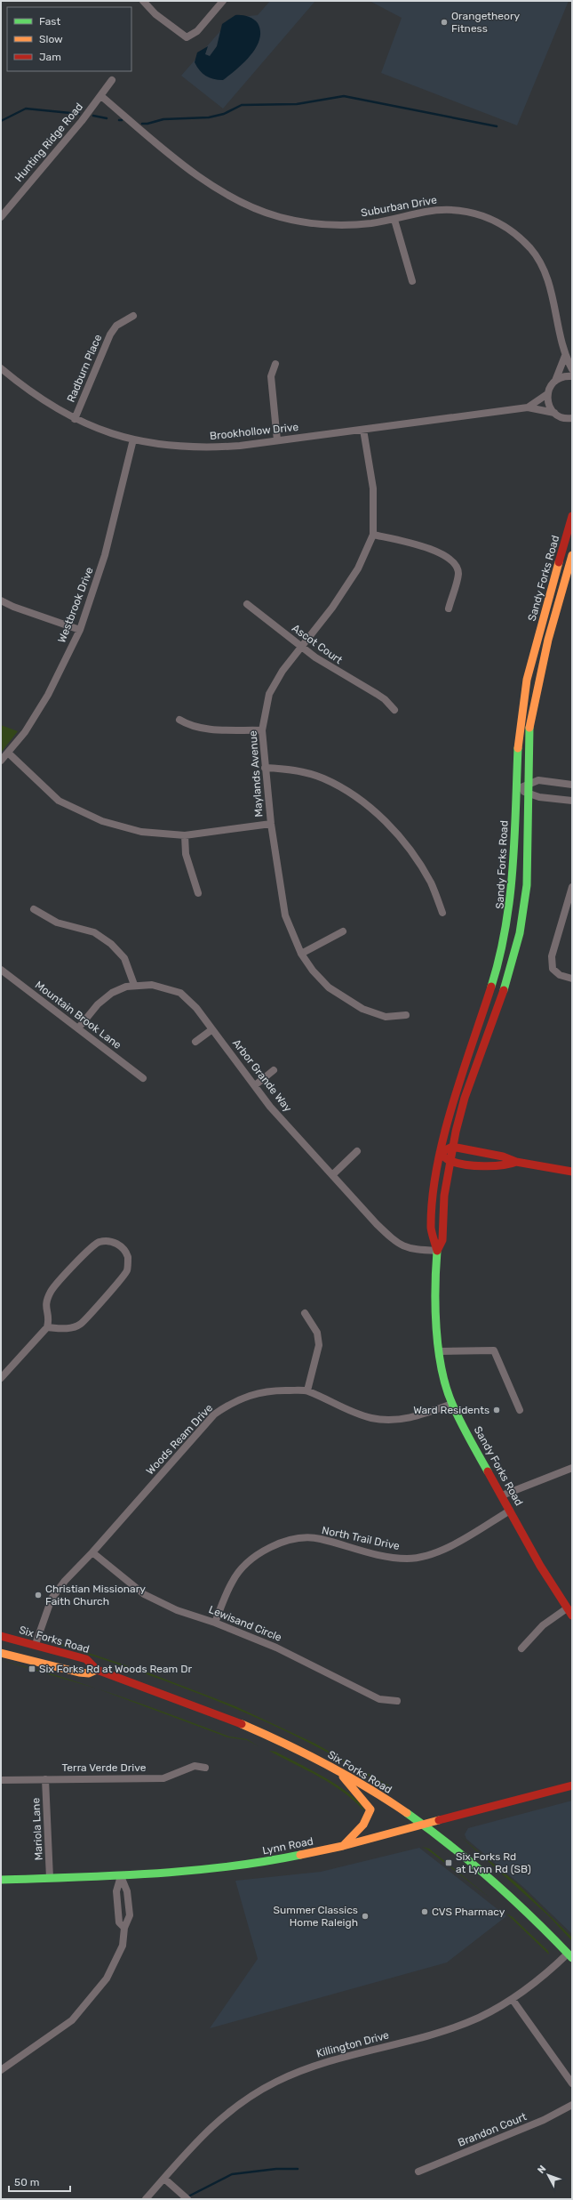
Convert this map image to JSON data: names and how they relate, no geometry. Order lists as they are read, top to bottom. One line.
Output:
{"streets":{"street":["Hunting Ridge Road","Suburban Drive","Radburn Place","Brookhollow Drive","Sandy Forks Road","Westbrook Drive","Ascot Court","Maylands Avenue","Mountain Brook Lane","Arbor Grande Way","Woods Ream Drive","North Trail Drive","Lewisand Circle","Six Forks Road","Terra Verde Drive","Mariola Lane","Lynn Road","Killington Drive","Brandon Court"]},"crossings":[["Hunting Ridge Road","Suburban Drive"],["Radburn Place","Brookhollow Drive"],["Brookhollow Drive","Westbrook Drive"],["Brookhollow Drive","Maylands Avenue"],["Sandy Forks Road","Arbor Grande Way"],["Sandy Forks Road","Woods Ream Drive"],["Sandy Forks Road","North Trail Drive"],["Ascot Court","Maylands Avenue"],["Mountain Brook Lane","Arbor Grande Way"],["Woods Ream Drive","Lewisand Circle"],["Woods Ream Drive","Six Forks Road"],["North Trail Drive","Lewisand Circle"],["Six Forks Road","Lynn Road"],["Six Forks Road","Killington Drive"],["Terra Verde Drive","Mariola Lane"],["Mariola Lane","Lynn Road"]],"places":{"other":["Orangetheory Fitness","Ward Residents","Christian Missionary Faith Church","CVS Pharmacy","Summer Classics Home Raleigh"],"transit":["Six Forks Rd at Woods Ream Dr","Six Forks Rd at Lynn Rd (SB)"]},"legend":["Fast","Slow","Jam"],"scale_bar":"50 m","north":"top left"}
